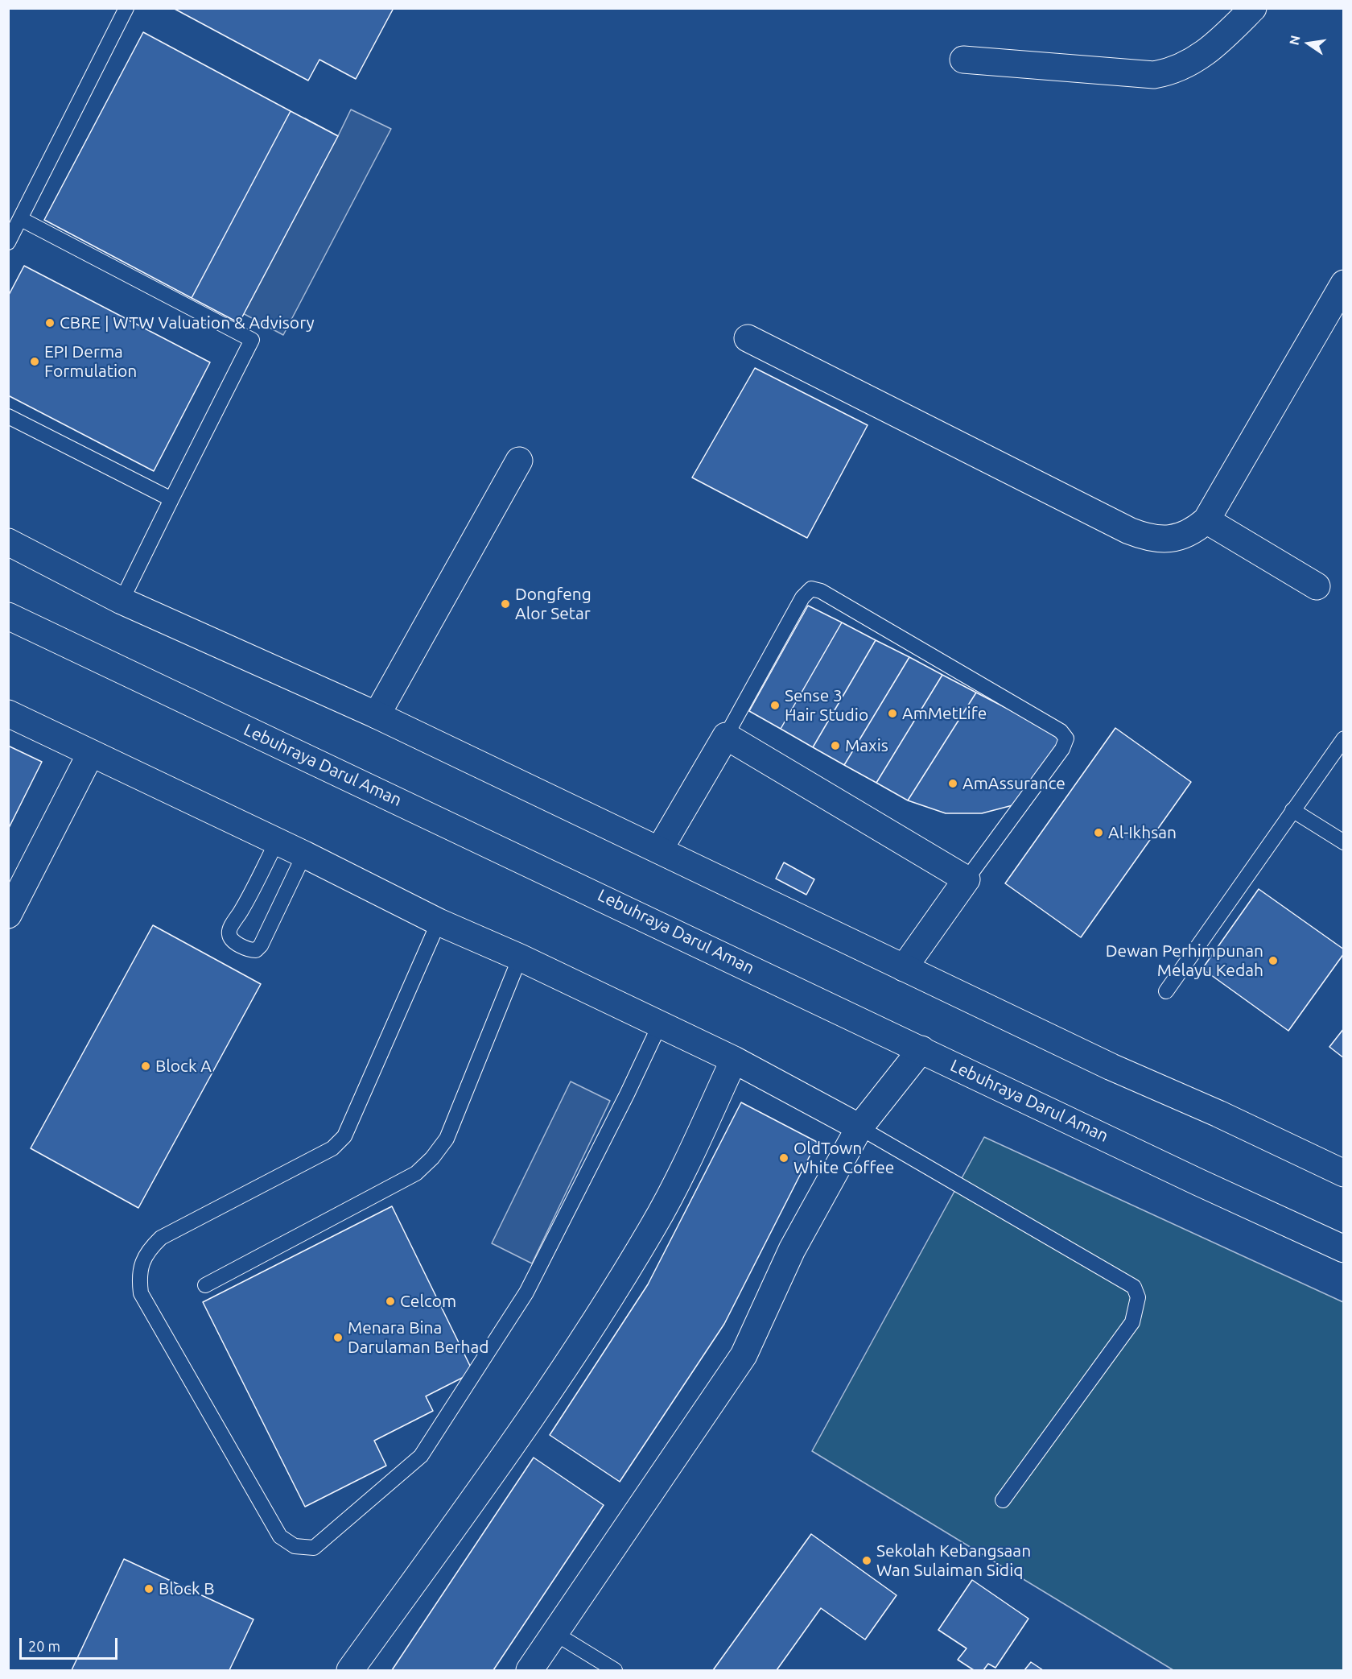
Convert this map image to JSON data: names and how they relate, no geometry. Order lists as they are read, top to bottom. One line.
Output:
{"streets":{"street":["Lebuhraya Darul Aman"]},"places":["CBRE | WTW Valuation & Advisory","EPI Derma Formulation","Dongfeng Alor Setar","Sense 3 Hair Studio","AmMetLife","Maxis","AmAssurance","Al-Ikhsan","Dewan Perhimpunan Melayu Kedah","Block A","OldTown White Coffee","Celcom","Menara Bina Darulaman Berhad","Sekolah Kebangsaan Wan Sulaiman Sidiq","Block B"],"scale_bar":"20 m","north":"left"}
